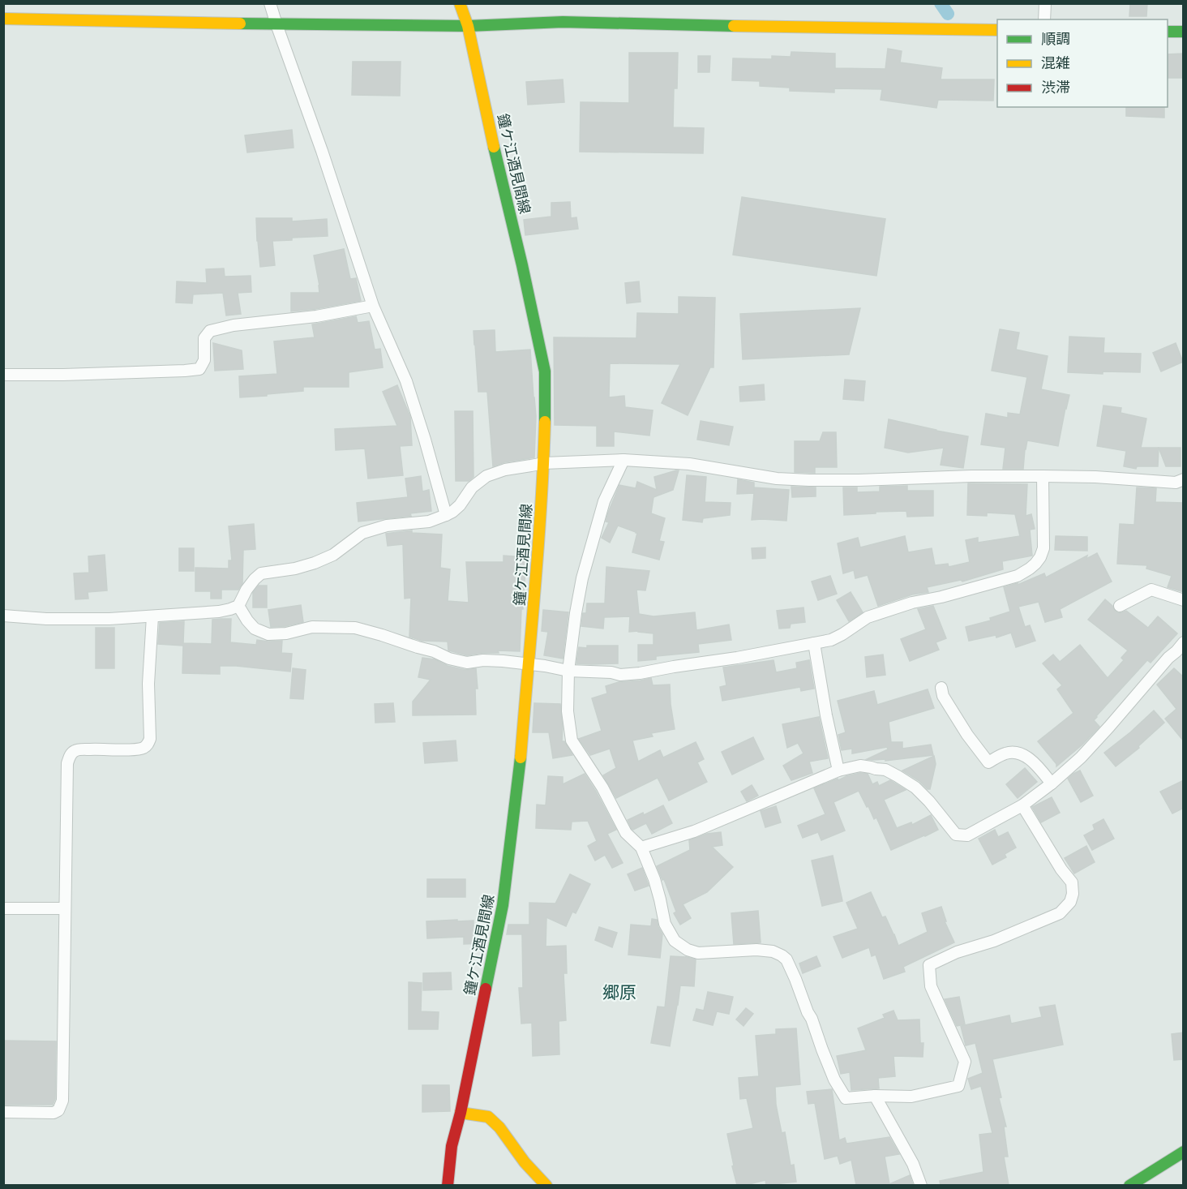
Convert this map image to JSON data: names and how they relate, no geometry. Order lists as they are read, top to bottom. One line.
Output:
{"streets":{"main road":["鐘ケ江酒見間線"]},"districts":["郷原"],"legend":["順調","混雑","渋滞"]}
